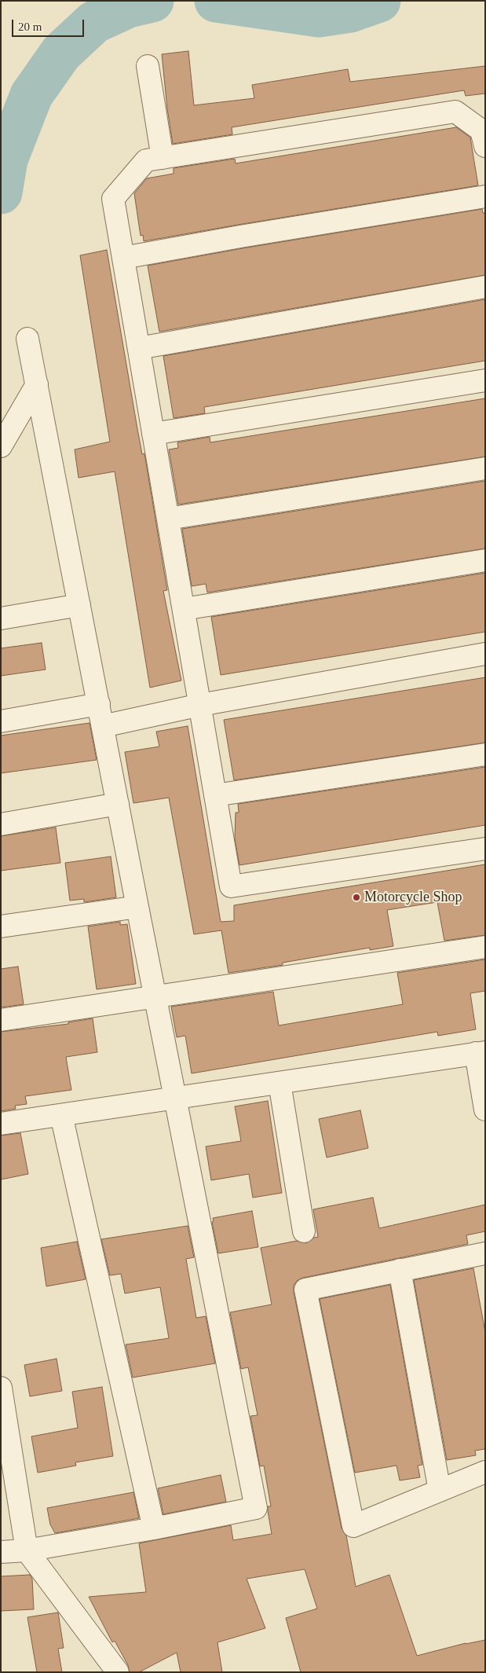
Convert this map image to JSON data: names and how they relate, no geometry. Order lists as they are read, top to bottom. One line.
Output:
{"places":["Motorcycle Shop"],"scale_bar":"20 m"}
